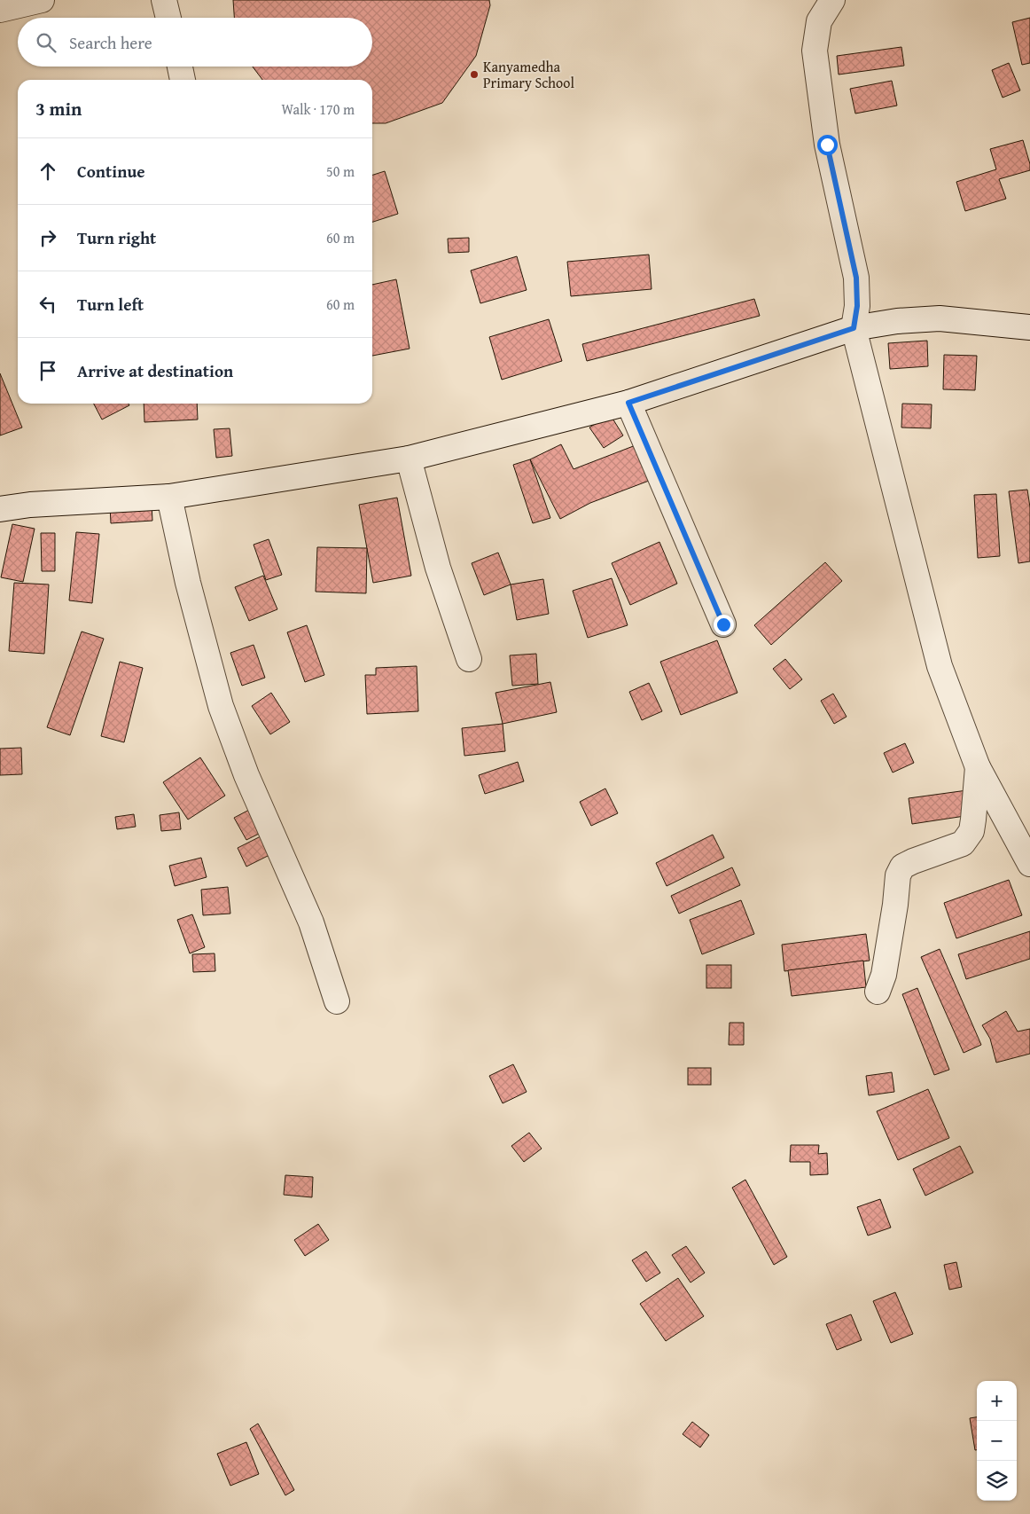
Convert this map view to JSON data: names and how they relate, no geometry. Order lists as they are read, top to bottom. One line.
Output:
{"places":["Kanyamedha Primary School"],"page":{"search":"Search here","heading":["3 min","Walk · 170 m"],"list":[["Continue","50 m"],["Turn right","60 m"],["Turn left","60 m"],"Arrive at destination"],"map_buttons":["+","−"]}}
